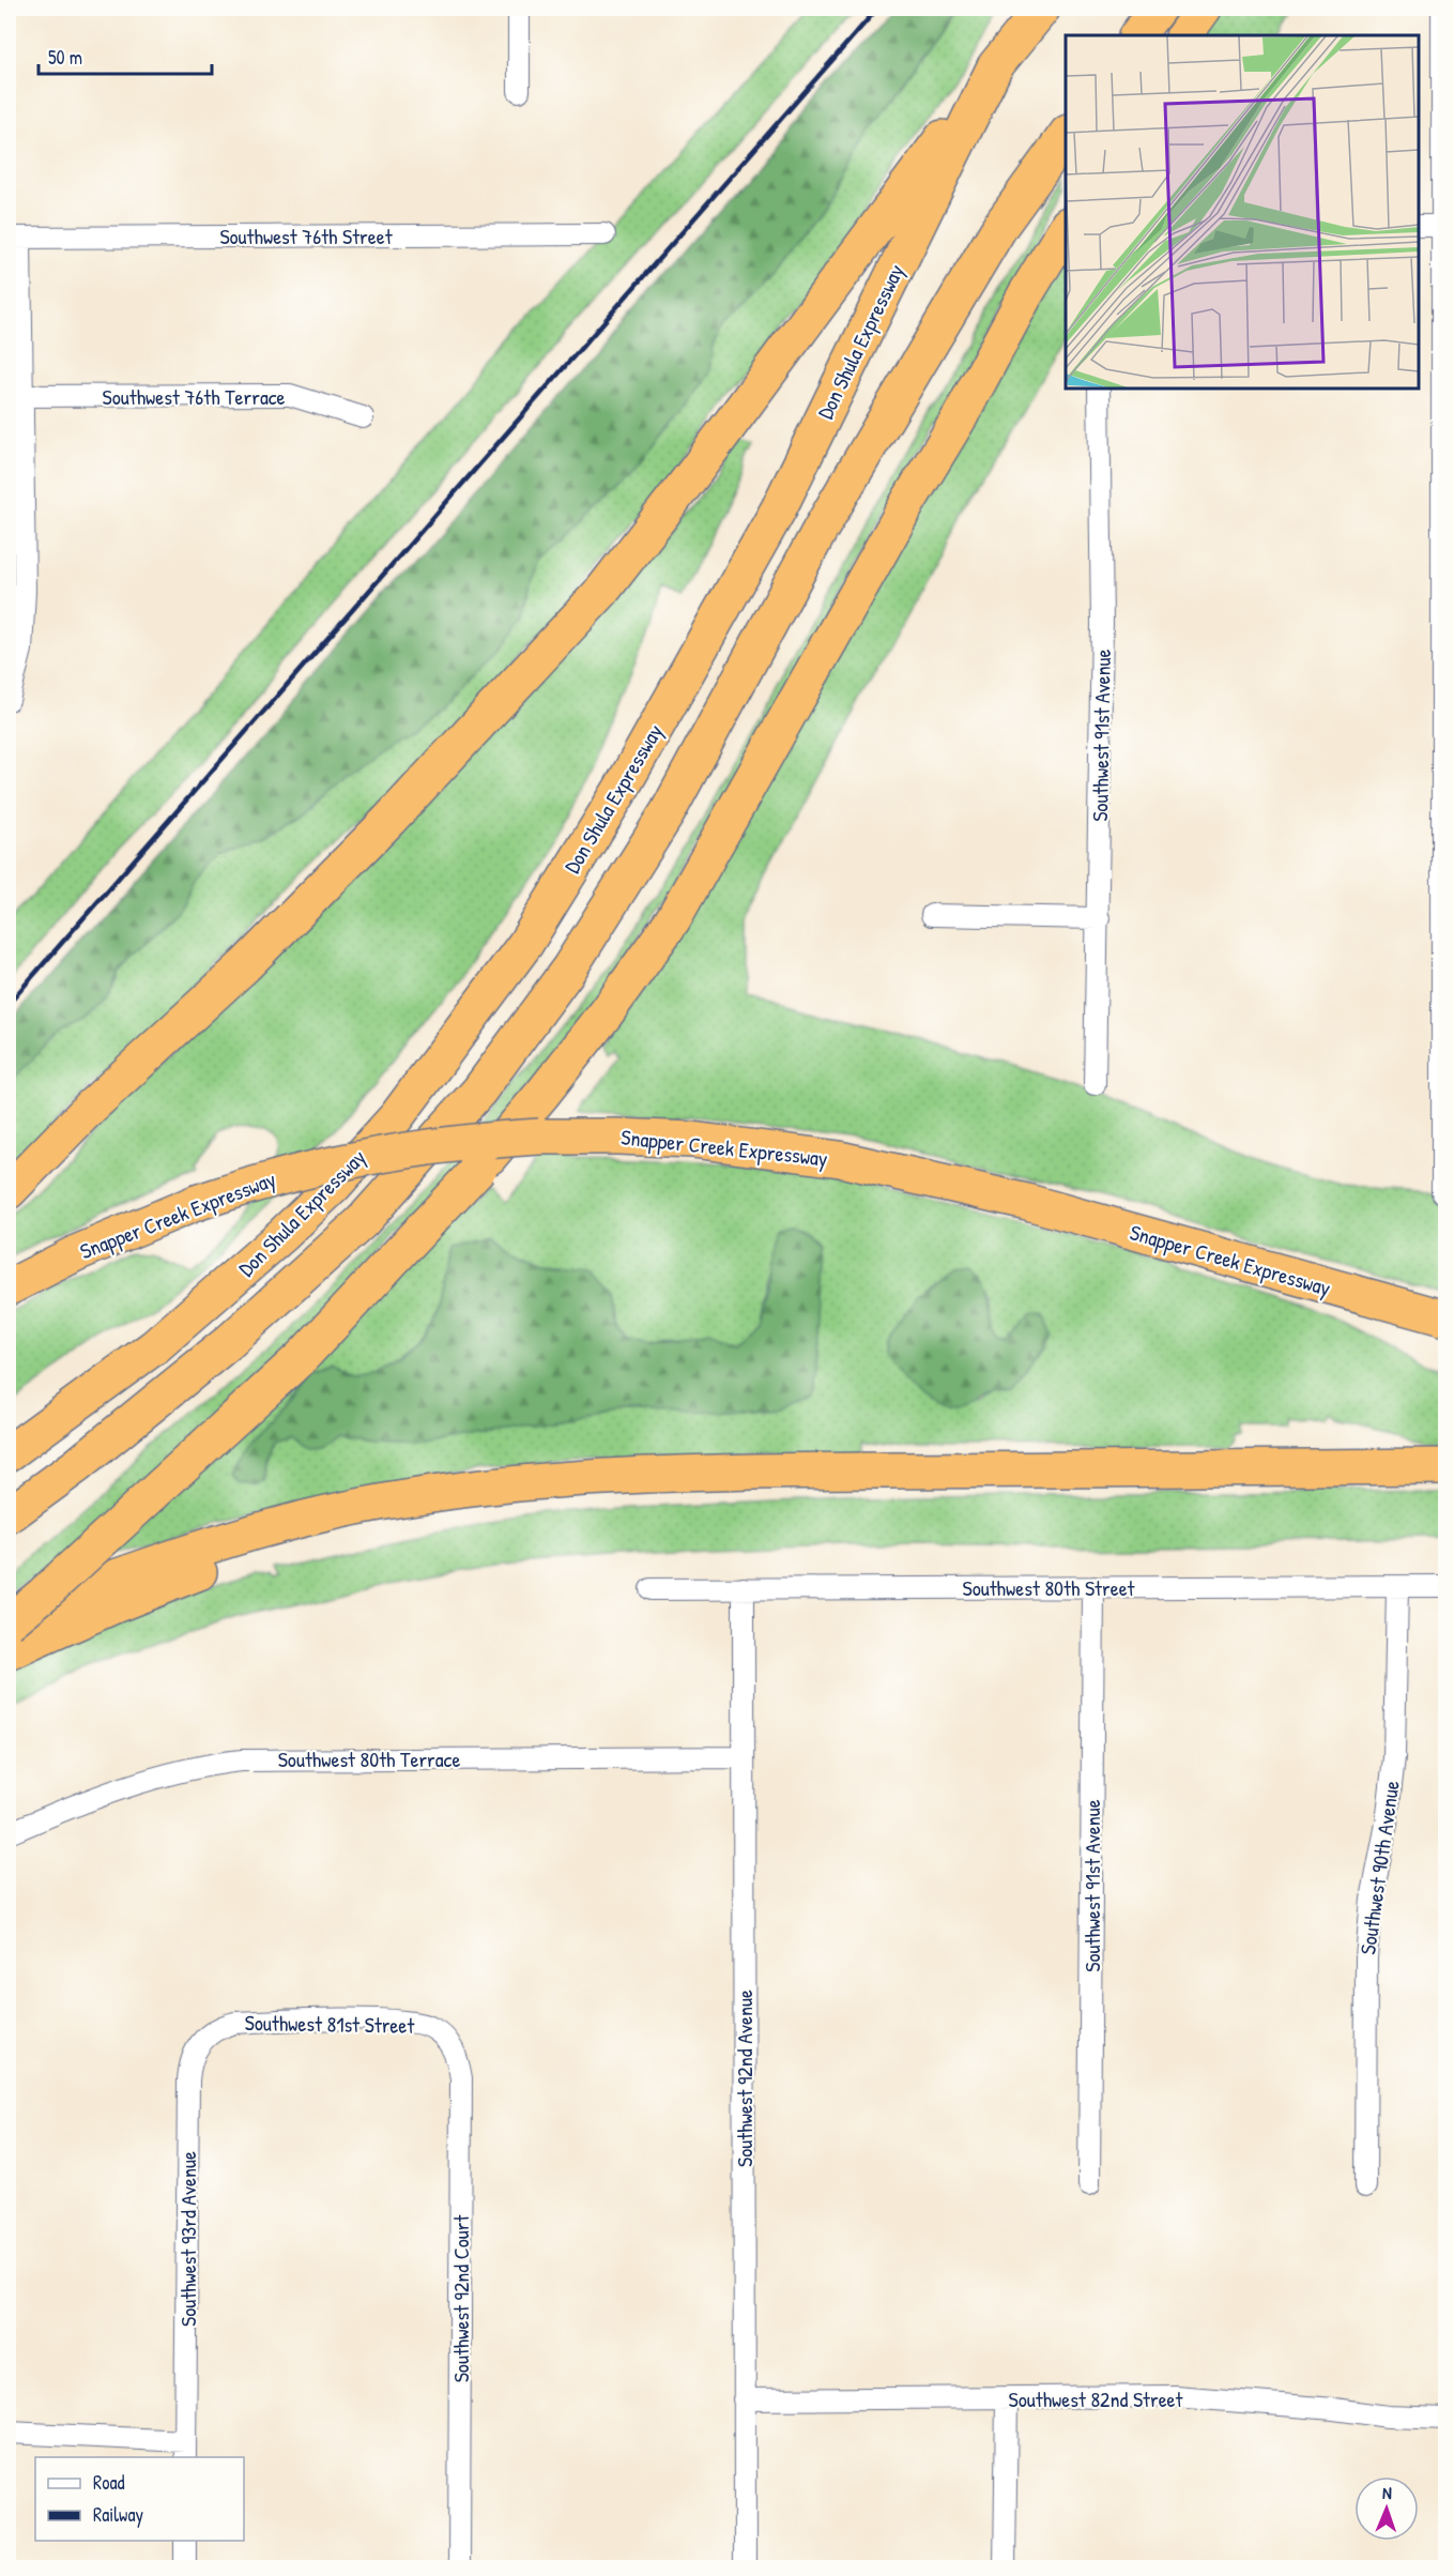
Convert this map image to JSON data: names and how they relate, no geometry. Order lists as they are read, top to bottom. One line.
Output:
{"streets":{"highway":["Don Shula Expressway","Snapper Creek Expressway"],"street":["Southwest 76th Street","Southwest 76th Terrace","Southwest 91st Avenue","Southwest 80th Street","Southwest 80th Terrace","Southwest 90th Avenue","Southwest 81st Street","Southwest 92nd Avenue","Southwest 93rd Avenue","Southwest 92nd Court","Southwest 82nd Street"]},"crossings":[["Southwest 91st Avenue","Southwest 80th Street"],["Southwest 80th Street","Southwest 90th Avenue"],["Southwest 80th Street","Southwest 92nd Avenue"],["Southwest 80th Terrace","Southwest 92nd Avenue"],["Southwest 81st Street","Southwest 93rd Avenue"],["Southwest 81st Street","Southwest 92nd Court"],["Southwest 92nd Avenue","Southwest 82nd Street"]],"legend":["Road","Railway"],"scale_bar":"50 m","north":"top"}
